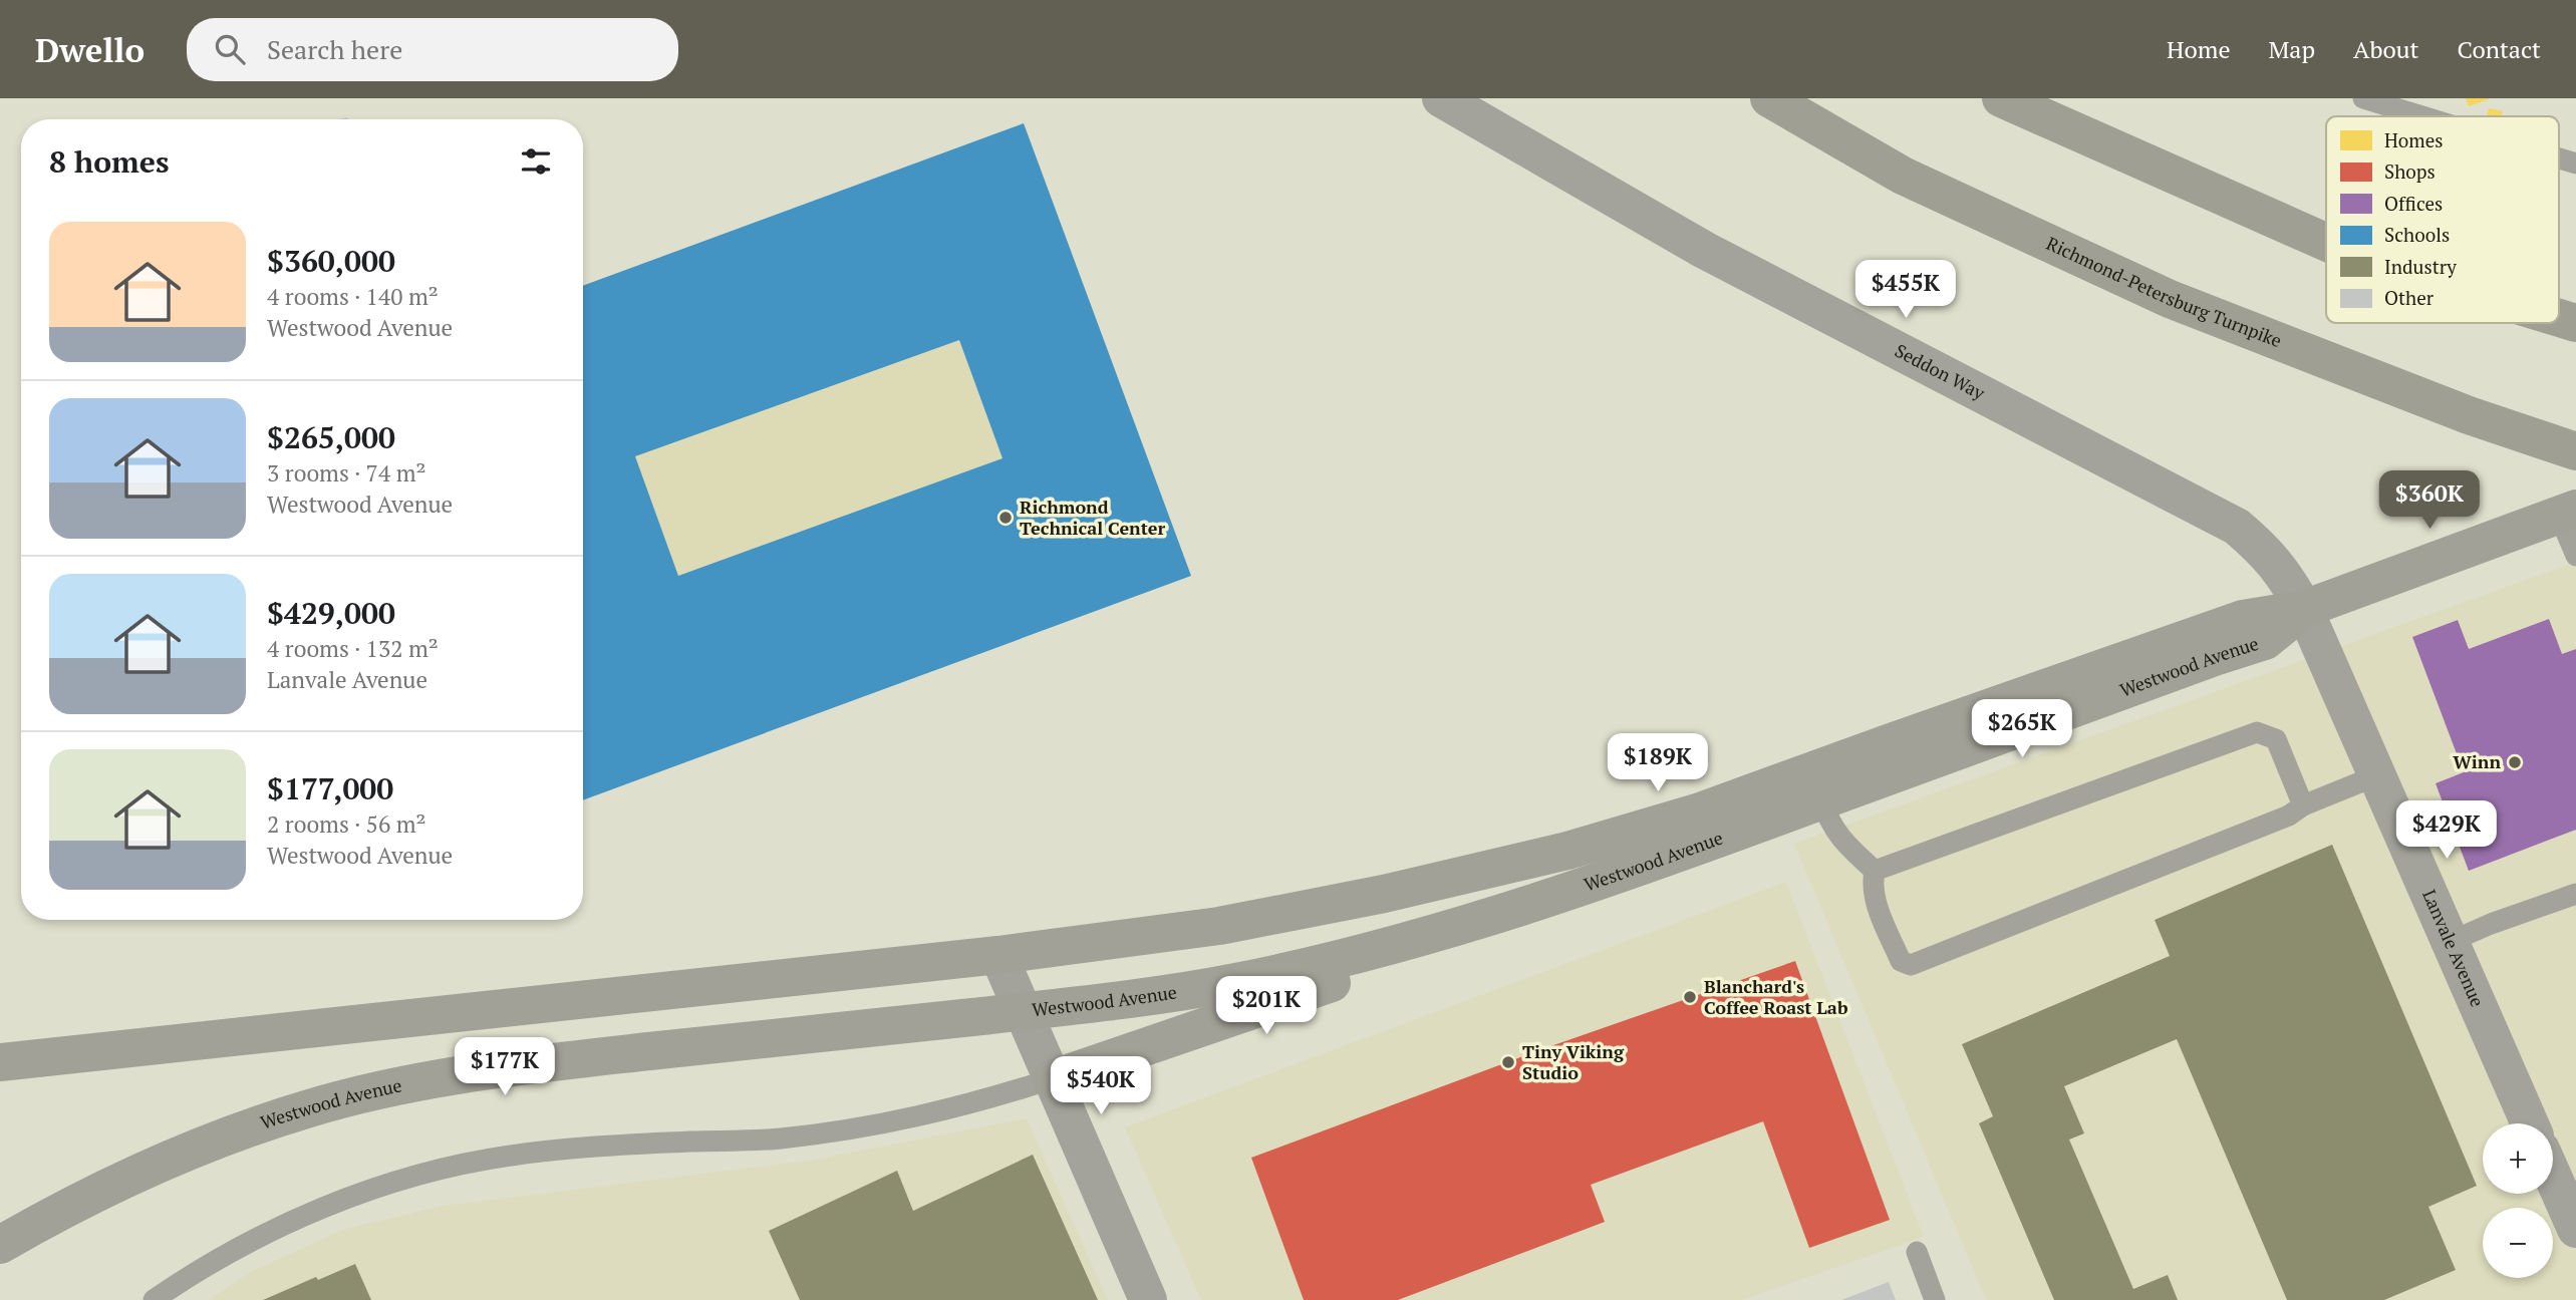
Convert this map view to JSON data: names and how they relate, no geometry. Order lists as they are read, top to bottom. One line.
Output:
{"streets":{"highway":["Richmond-Petersburg Turnpike"],"main road":["Westwood Avenue"],"street":["Seddon Way","Lanvale Avenue"]},"crossings":[["Seddon Way","Westwood Avenue"],["Seddon Way","Lanvale Avenue"],["Westwood Avenue","Lanvale Avenue"]],"places":["Richmond Technical Center","Winn","Blanchard's Coffee Roast Lab","Tiny Viking Studio"],"legend":["Homes","Shops","Offices","Schools","Industry","Other"],"page":{"header":"Dwello","search":"Search here","nav":["Home","Map","About","Contact"],"heading":"8 homes","list":[{"name":"$360,000","note":"4 rooms · 140 m² · Westwood Avenue"},{"name":"$265,000","note":"3 rooms · 74 m² · Westwood Avenue"},{"name":"$429,000","note":"4 rooms · 132 m² · Lanvale Avenue"},{"name":"$177,000","note":"2 rooms · 56 m² · Westwood Avenue"}],"price":["$455K","$360K","$265K","$189K","$429K","$201K","$177K","$540K"],"map_buttons":["+","−"]}}
